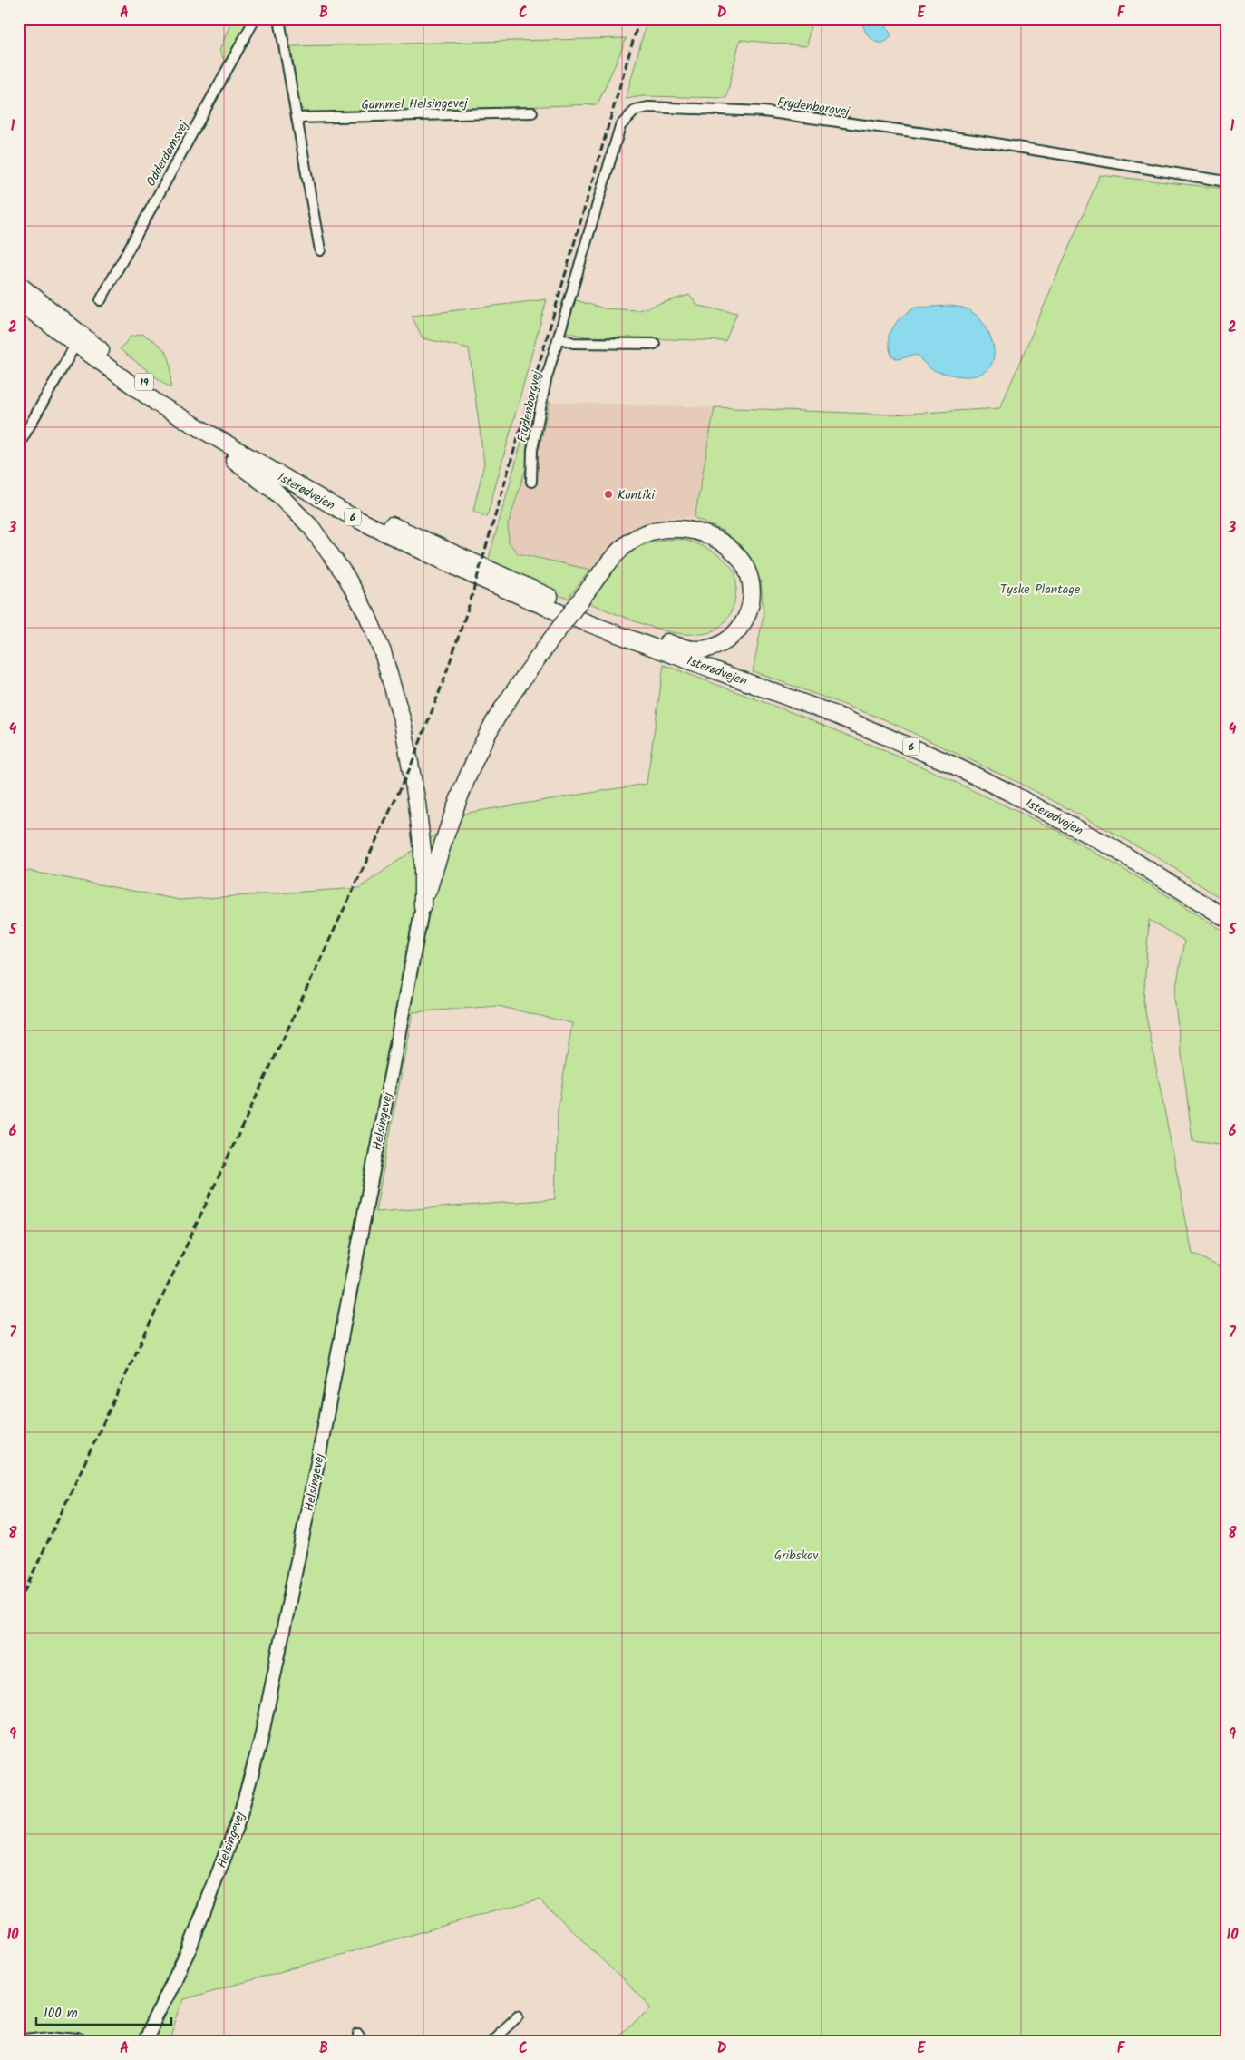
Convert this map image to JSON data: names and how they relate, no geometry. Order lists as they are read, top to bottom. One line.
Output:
{"streets":{"highway":["19","Isterødvejen","6"],"street":["Gammel Helsingevej","Frydenborgvej","Odderdamsvej","Helsingevej"]},"parks":["Tyske Plantage","Gribskov"],"places":["Kontiki"],"scale_bar":"100 m","grid":{"columns":["A","B","C","D","E","F"],"rows":["1","2","3","4","5","6","7","8","9","10"]}}
